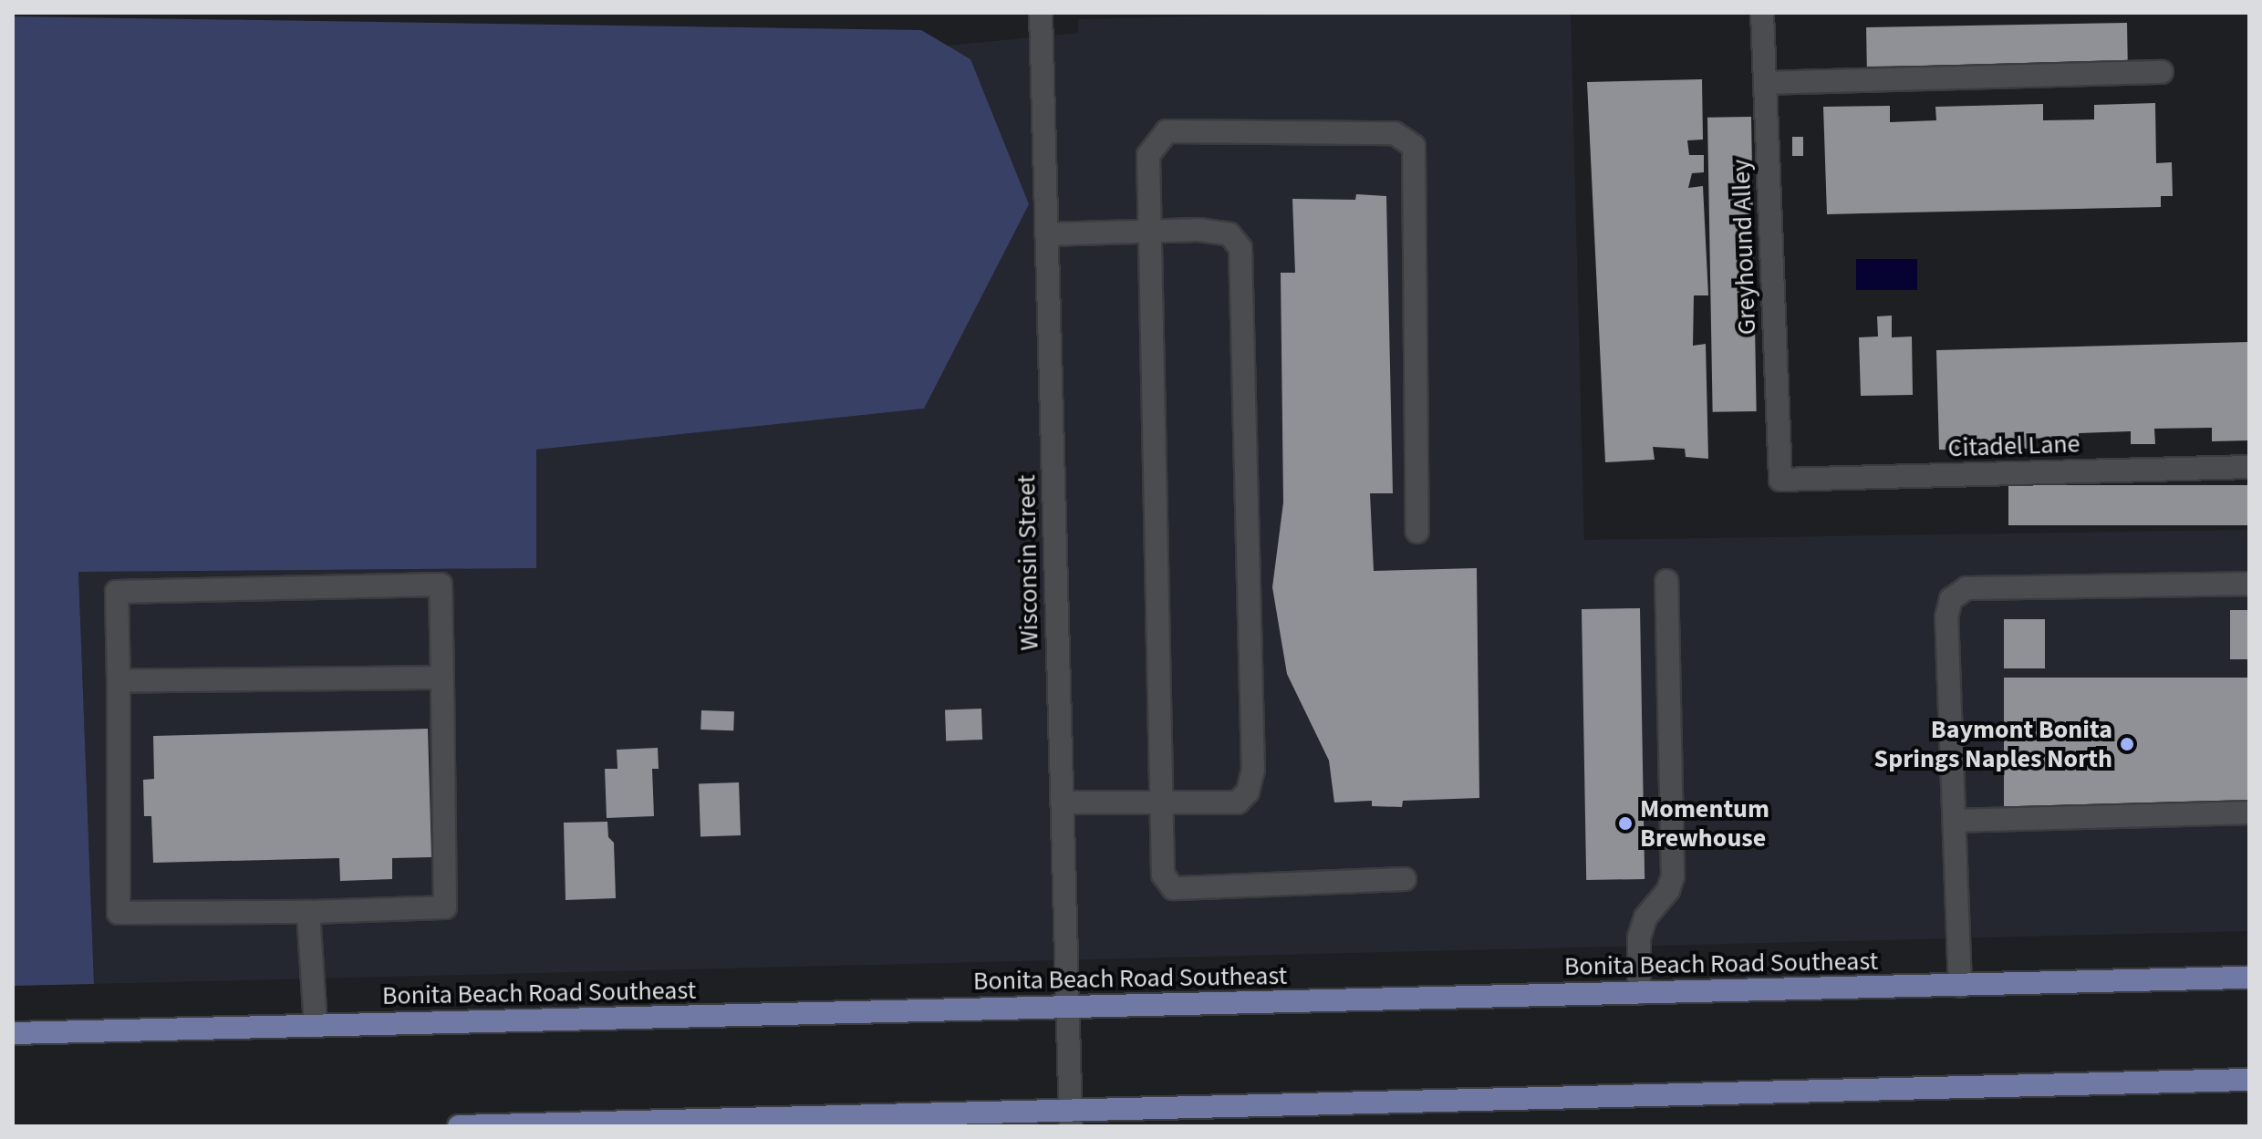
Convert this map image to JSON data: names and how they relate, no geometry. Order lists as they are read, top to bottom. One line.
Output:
{"streets":{"main road":["Bonita Beach Road Southeast"],"street":["Greyhound Alley","Citadel Lane","Wisconsin Street"]},"crossings":[["Greyhound Alley","Citadel Lane"],["Wisconsin Street","Bonita Beach Road Southeast"]],"places":["Baymont Bonita Springs Naples North","Momentum Brewhouse"]}
